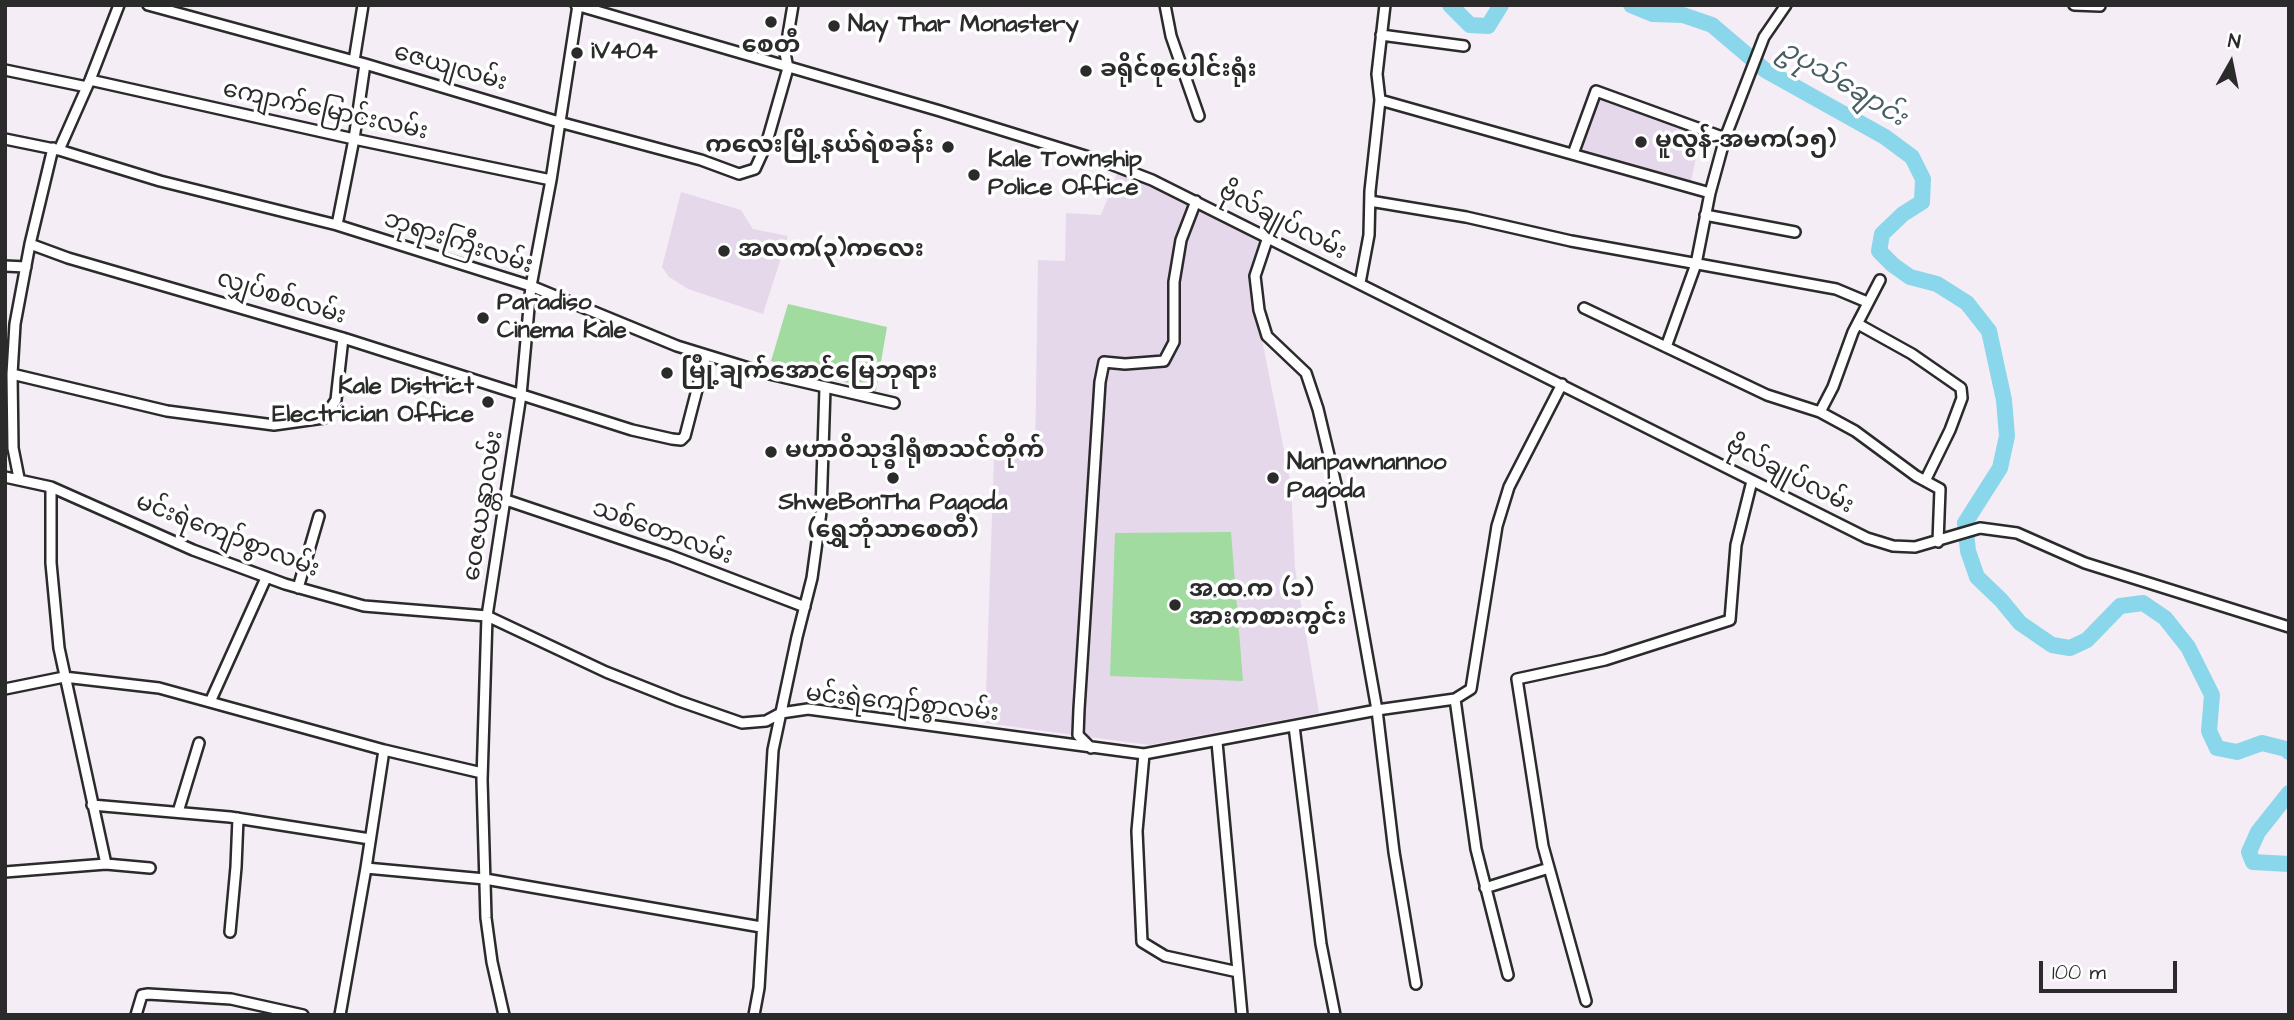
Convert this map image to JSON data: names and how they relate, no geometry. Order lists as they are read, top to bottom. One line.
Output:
{"streets":{"street":["ဇေယျလမ်း","ကျောက်မြောင်းလမ်း","ဗိုလ်ချုပ်လမ်း","ဘုရားကြီးလမ်း","လျှပ်စစ်လမ်း","ဝေဇယန္တာလမ်း","သစ်တောလမ်း","မင်းရဲကျော်စွာလမ်း"]},"crossings":[["ဇေယျလမ်း","ဗိုလ်ချုပ်လမ်း"],["ဇေယျလမ်း","ဝေဇယန္တာလမ်း"],["ကျောက်မြောင်းလမ်း","ဝေဇယန္တာလမ်း"],["ဗိုလ်ချုပ်လမ်း","ဝေဇယန္တာလမ်း"],["ဘုရားကြီးလမ်း","လျှပ်စစ်လမ်း"],["ဘုရားကြီးလမ်း","ဝေဇယန္တာလမ်း"],["လျှပ်စစ်လမ်း","ဝေဇယန္တာလမ်း"],["ဝေဇယန္တာလမ်း","သစ်တောလမ်း"],["ဝေဇယန္တာလမ်း","မင်းရဲကျော်စွာလမ်း"]],"water":["ဥပုသ်ချောင်း"],"places":["စေတီ","Nay Thar Monastery","iV404","ခရိုင်စုပေါင်းရုံး","မူလွန်-အမက(၁၅)","ကလေးမြို့နယ်ရဲစခန်း","Kale Township Police Office","အလက(၃)ကလေး","Paradiso Cinema Kale","မြို့ချက်အောင်မြေဘုရား","Kale District Electrician Office","မဟာဝိသုဒ္ဓါရုံစာသင်တိုက်","ShweBonTha Pagoda (ရွှေဘုံသာစေတီ)","Nanpawnannoo Pagoda","အ.ထ.က (၁) အားကစားကွင်း"],"scale_bar":"100 m","north":"top"}
